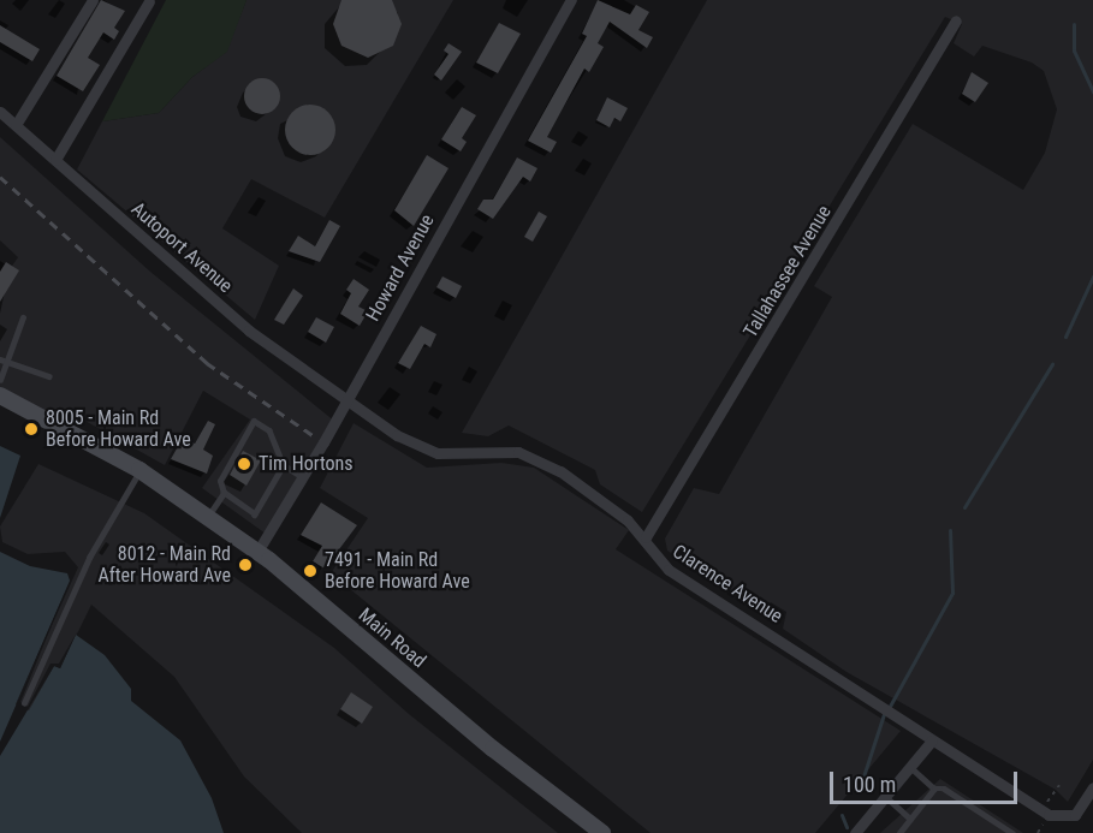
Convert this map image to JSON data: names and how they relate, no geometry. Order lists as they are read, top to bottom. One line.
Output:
{"streets":{"main road":["Main Road"],"street":["Autoport Avenue","Howard Avenue","Tallahassee Avenue","Clarence Avenue"]},"crossings":[["Autoport Avenue","Howard Avenue"],["Autoport Avenue","Clarence Avenue"],["Howard Avenue","Clarence Avenue"],["Howard Avenue","Main Road"],["Tallahassee Avenue","Clarence Avenue"]],"places":["8005 - Main Rd Before Howard Ave","Tim Hortons","8012 - Main Rd After Howard Ave","7491 - Main Rd Before Howard Ave"],"scale_bar":"100 m"}
